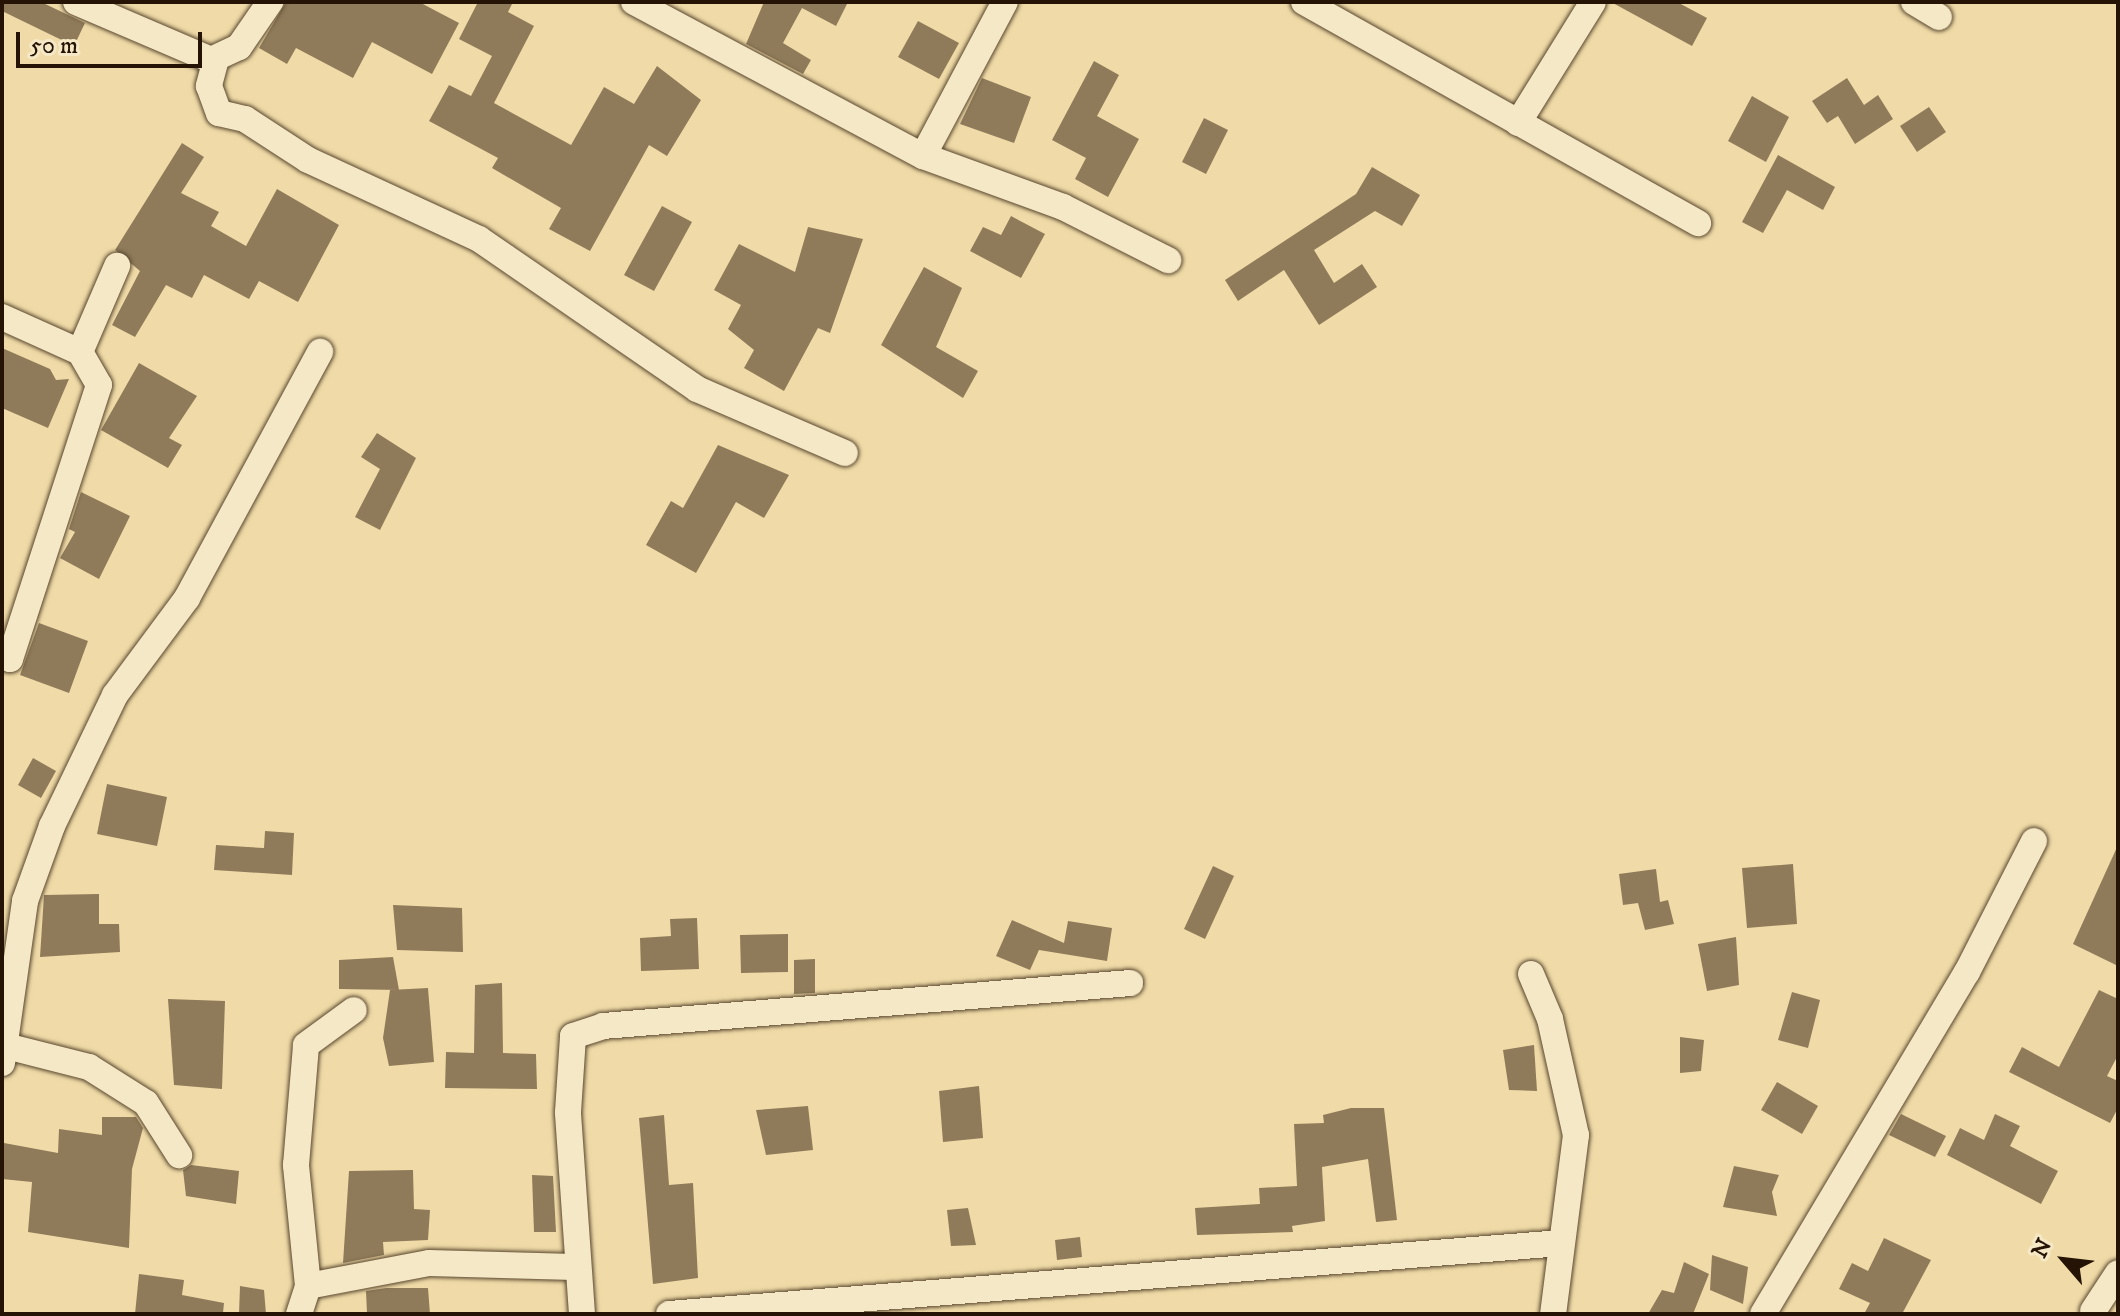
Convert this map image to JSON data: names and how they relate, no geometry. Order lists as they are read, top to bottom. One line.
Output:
{"scale_bar":"50 m","north":"top left"}
